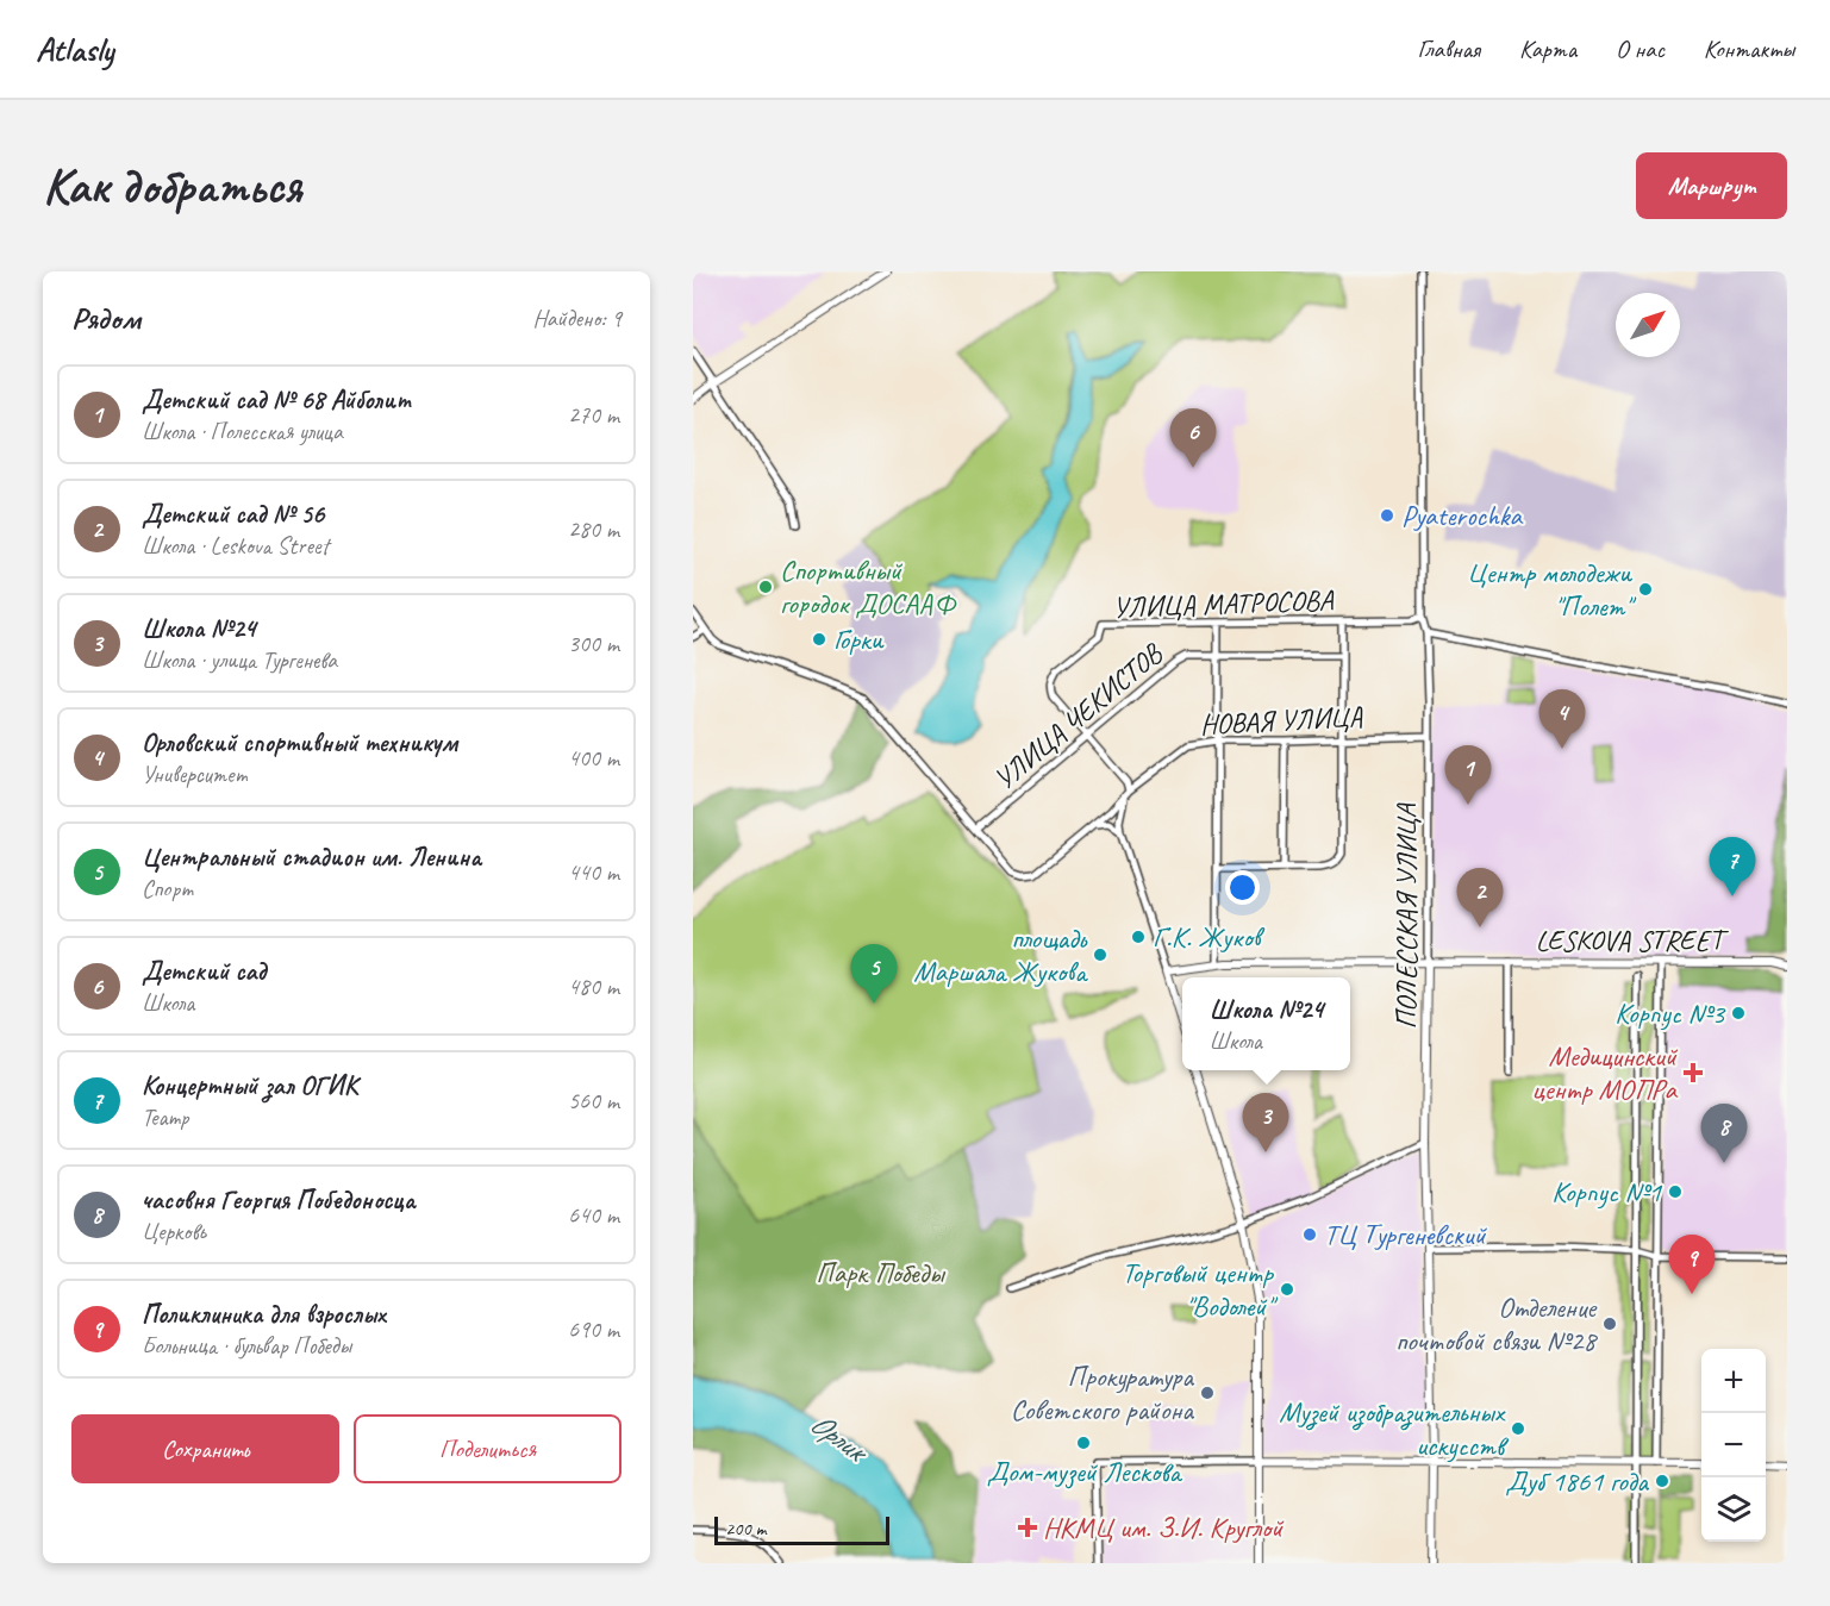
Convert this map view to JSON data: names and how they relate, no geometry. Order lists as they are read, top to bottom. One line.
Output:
{"streets":{"main road":["ПОЛЕССКАЯ УЛИЦА","LESKOVA STREET"],"street":["УЛИЦА МАТРОСОВА","УЛИЦА ЧЕКИСТОВ","НОВАЯ УЛИЦА"]},"crossings":[["УЛИЦА МАТРОСОВА","УЛИЦА ЧЕКИСТОВ"],["УЛИЦА МАТРОСОВА","ПОЛЕССКАЯ УЛИЦА"],["УЛИЦА ЧЕКИСТОВ","НОВАЯ УЛИЦА"],["НОВАЯ УЛИЦА","ПОЛЕССКАЯ УЛИЦА"],["ПОЛЕССКАЯ УЛИЦА","LESKOVA STREET"]],"water":["Орлик"],"parks":["Парк Победы"],"places":{"other":["Pyaterochka","Спортивный городок ДОСААФ","Центр молодежи \"Полет\"","Горки","Г.К. Жуков","площадь Маршала Жукова","Корпус №3","Корпус №1","ТЦ Тургеневский","Торговый центр \"Водолей\"","Отделение почтовой связи №28","Прокуратура Советского района","Музей изобразительных искусств","Дом-музей Лескова","Дуб 1861 года"],"health":["Медицинский центр МОПРа","НКМЦ им. З.И. Круглой"]},"scale_bar":"200 m","north":"top right","page":{"header":"Atlasly","nav":["Главная","Карта","О нас","Контакты"],"buttons":["Маршрут",["Сохранить","Поделиться"]],"title":"Как добраться","heading":["Рядом","Найдено: 9"],"list":[{"mark":"1","name":"Детский сад № 68 Айболит","note":"Школа · Полесская улица","value":"270 m"},{"mark":"2","name":"Детский сад № 56","note":"Школа · Leskova Street","value":"280 m"},{"mark":"3","name":"Школа №24","note":"Школа · улица Тургенева","value":"300 m"},{"mark":"4","name":"Орловский спортивный техникум","note":"Университет","value":"400 m"},{"mark":"5","name":"Центральный стадион им. Ленина","note":"Спорт","value":"440 m"},{"mark":"6","name":"Детский сад","note":"Школа","value":"480 m"},{"mark":"7","name":"Концертный зал ОГИК","note":"Театр","value":"560 m"},{"mark":"8","name":"часовня Георгия Победоносца","note":"Церковь","value":"640 m"},{"mark":"9","name":"Поликлиника для взрослых","note":"Больница · бульвар Победы","value":"690 m"}],"pins":["6","4","1","7","2","5","3","8","9"],"popup":["Школа №24","Школа"],"map_buttons":["+","−"],"scale":"200 m"}}
